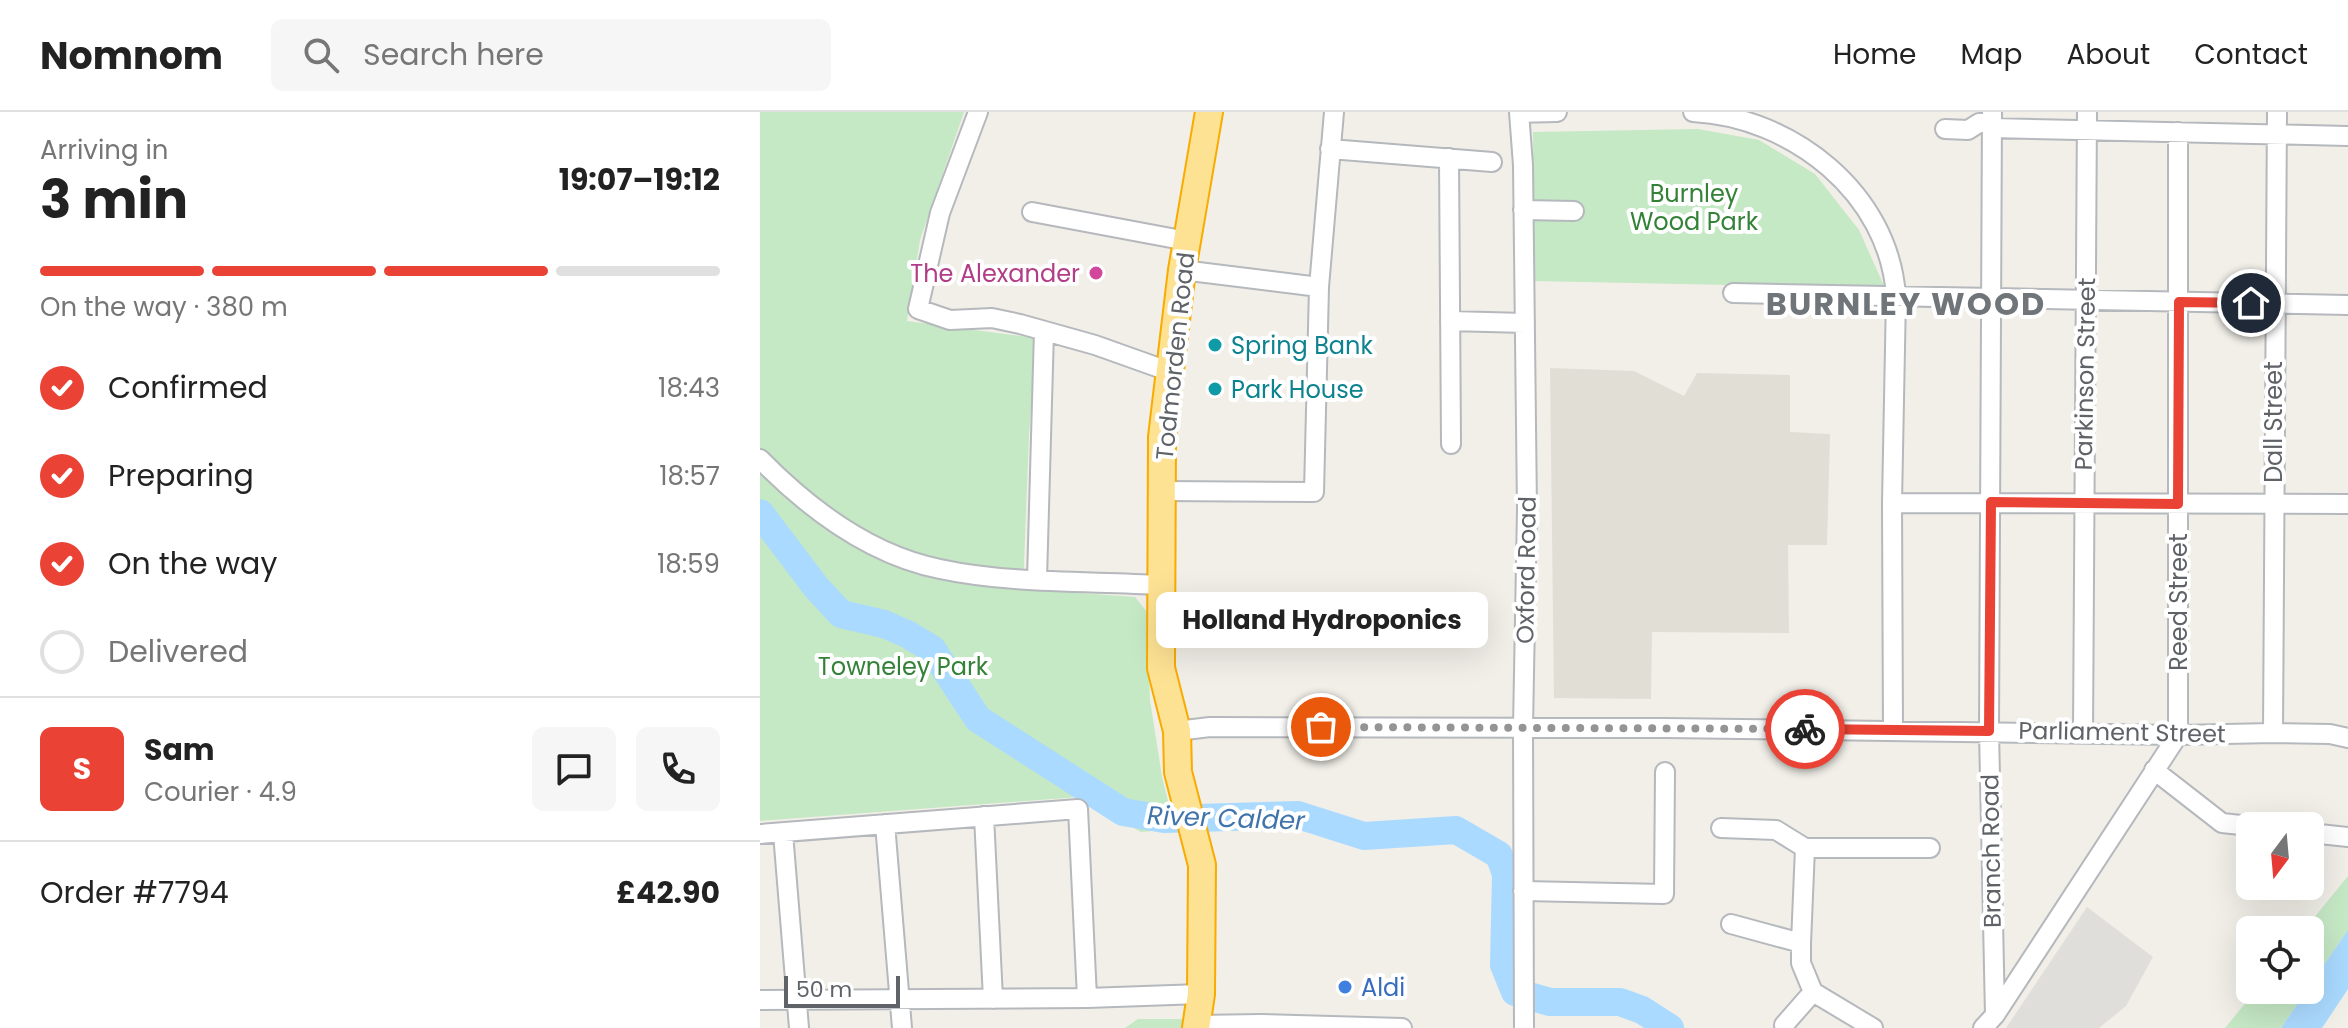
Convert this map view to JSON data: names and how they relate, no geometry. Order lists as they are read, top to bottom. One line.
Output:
{"streets":{"highway":["Todmorden Road"],"street":["Parkinson Street","Dall Street","Oxford Road","Reed Street","Parliament Street","Branch Road"]},"crossings":[["Todmorden Road","Parliament Street"],["Parkinson Street","Parliament Street"],["Dall Street","Parliament Street"],["Oxford Road","Parliament Street"],["Reed Street","Parliament Street"],["Parliament Street","Branch Road"]],"districts":["BURNLEY WOOD"],"water":["River Calder"],"parks":["Burnley Wood Park","Towneley Park"],"places":["The Alexander","Spring Bank","Park House","Holland Hydroponics","Aldi"],"scale_bar":"50 m","north":"bottom","page":{"header":"Nomnom","search":"Search here","nav":["Home","Map","About","Contact"],"heading":["3 min","Arriving in","19:07–19:12"],"panel":["Sam","Courier · 4.9","Order #7794","£42.90"],"bar":"On the way · 380 m","list":[["Confirmed","18:43"],["Preparing","18:57"],["On the way","18:59"],"Delivered"],"bubble":"Holland Hydroponics","round":"S","scale":"50 m"}}
